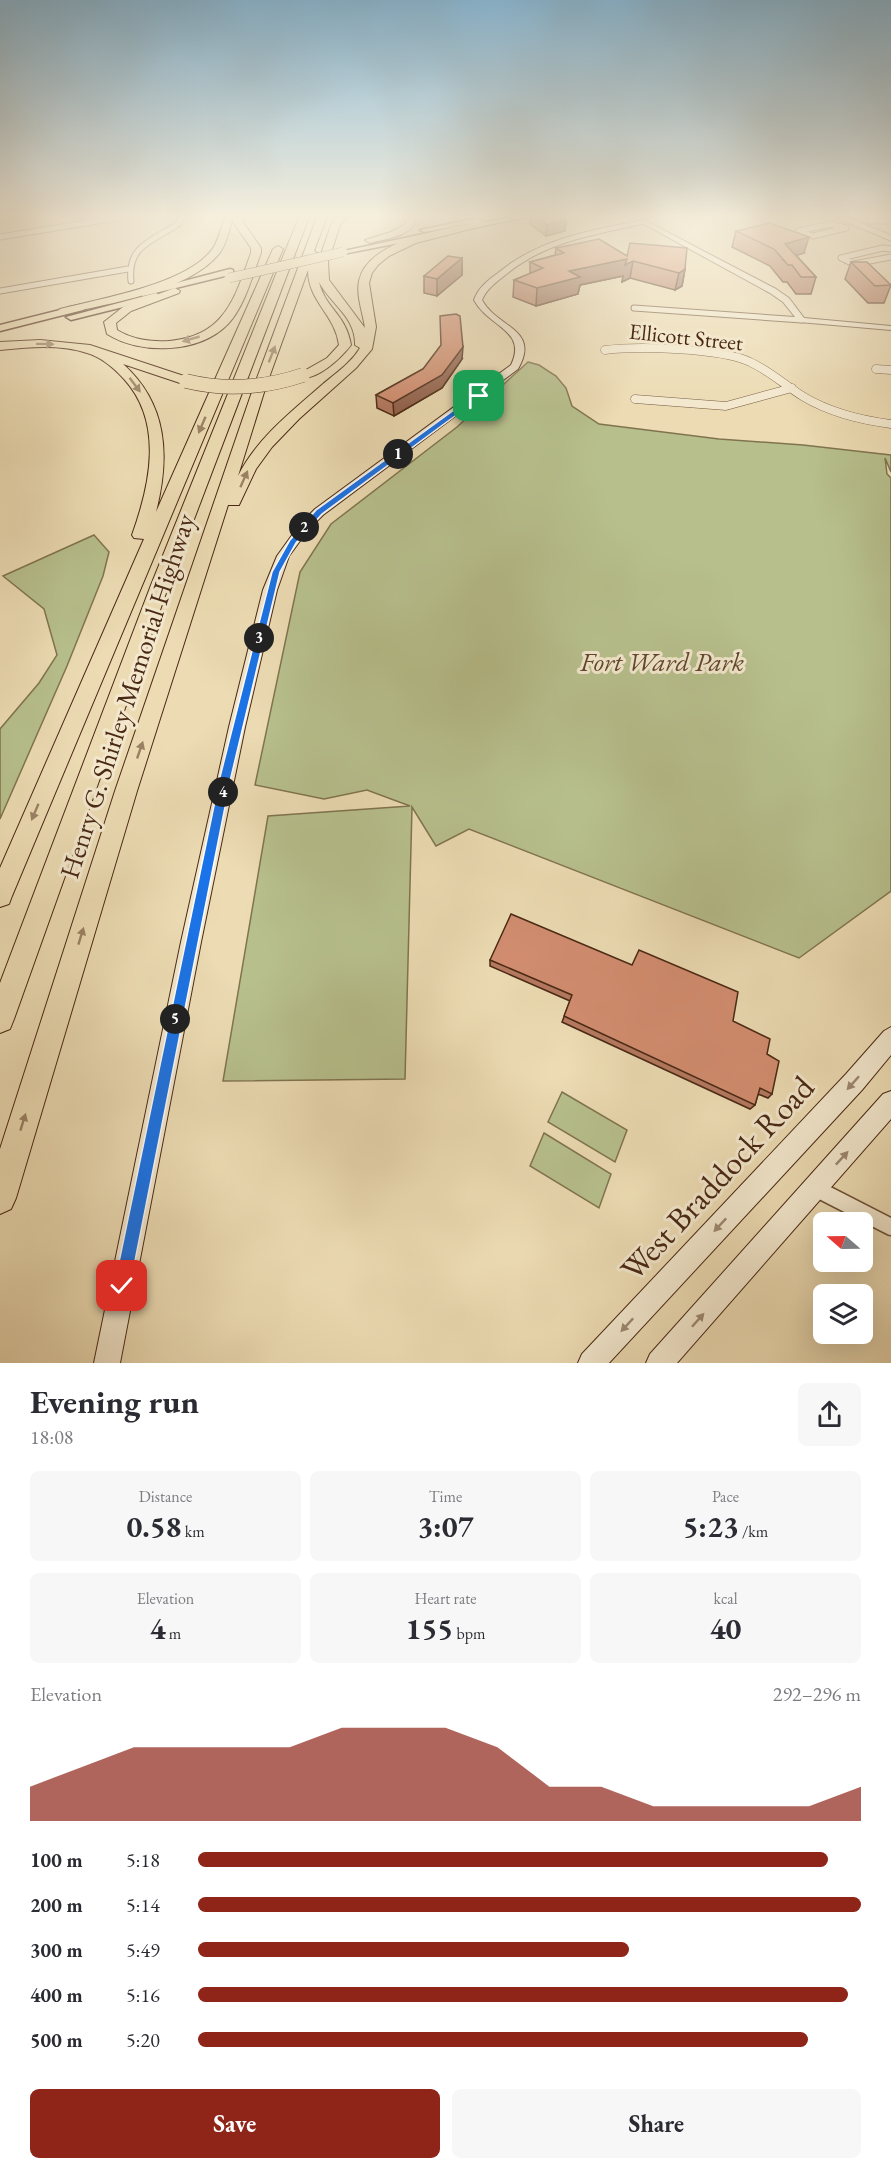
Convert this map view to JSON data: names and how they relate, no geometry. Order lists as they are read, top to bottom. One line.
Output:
{"streets":{"highway":["Henry G. Shirley Memorial Highway"],"main road":["West Braddock Road"],"street":["Ellicott Street"]},"parks":["Fort Ward Park"],"north":"left","page":{"pins":["1","2","3","4","5"],"heading":["Evening run","18:08"],"stats":[["Distance","0.58 km"],["Time","3:07"],["Pace","5:23 /km"],["Elevation","4 m"],["Heart rate","155 bpm"],["kcal","40"]],"chart":["Elevation","292–296 m"],"list":[{"name":"100 m","note":"5:18"},{"name":"200 m","note":"5:14"},{"name":"300 m","note":"5:49"},{"name":"400 m","note":"5:16"},{"name":"500 m","note":"5:20"}],"buttons":["Save","Share"]}}
